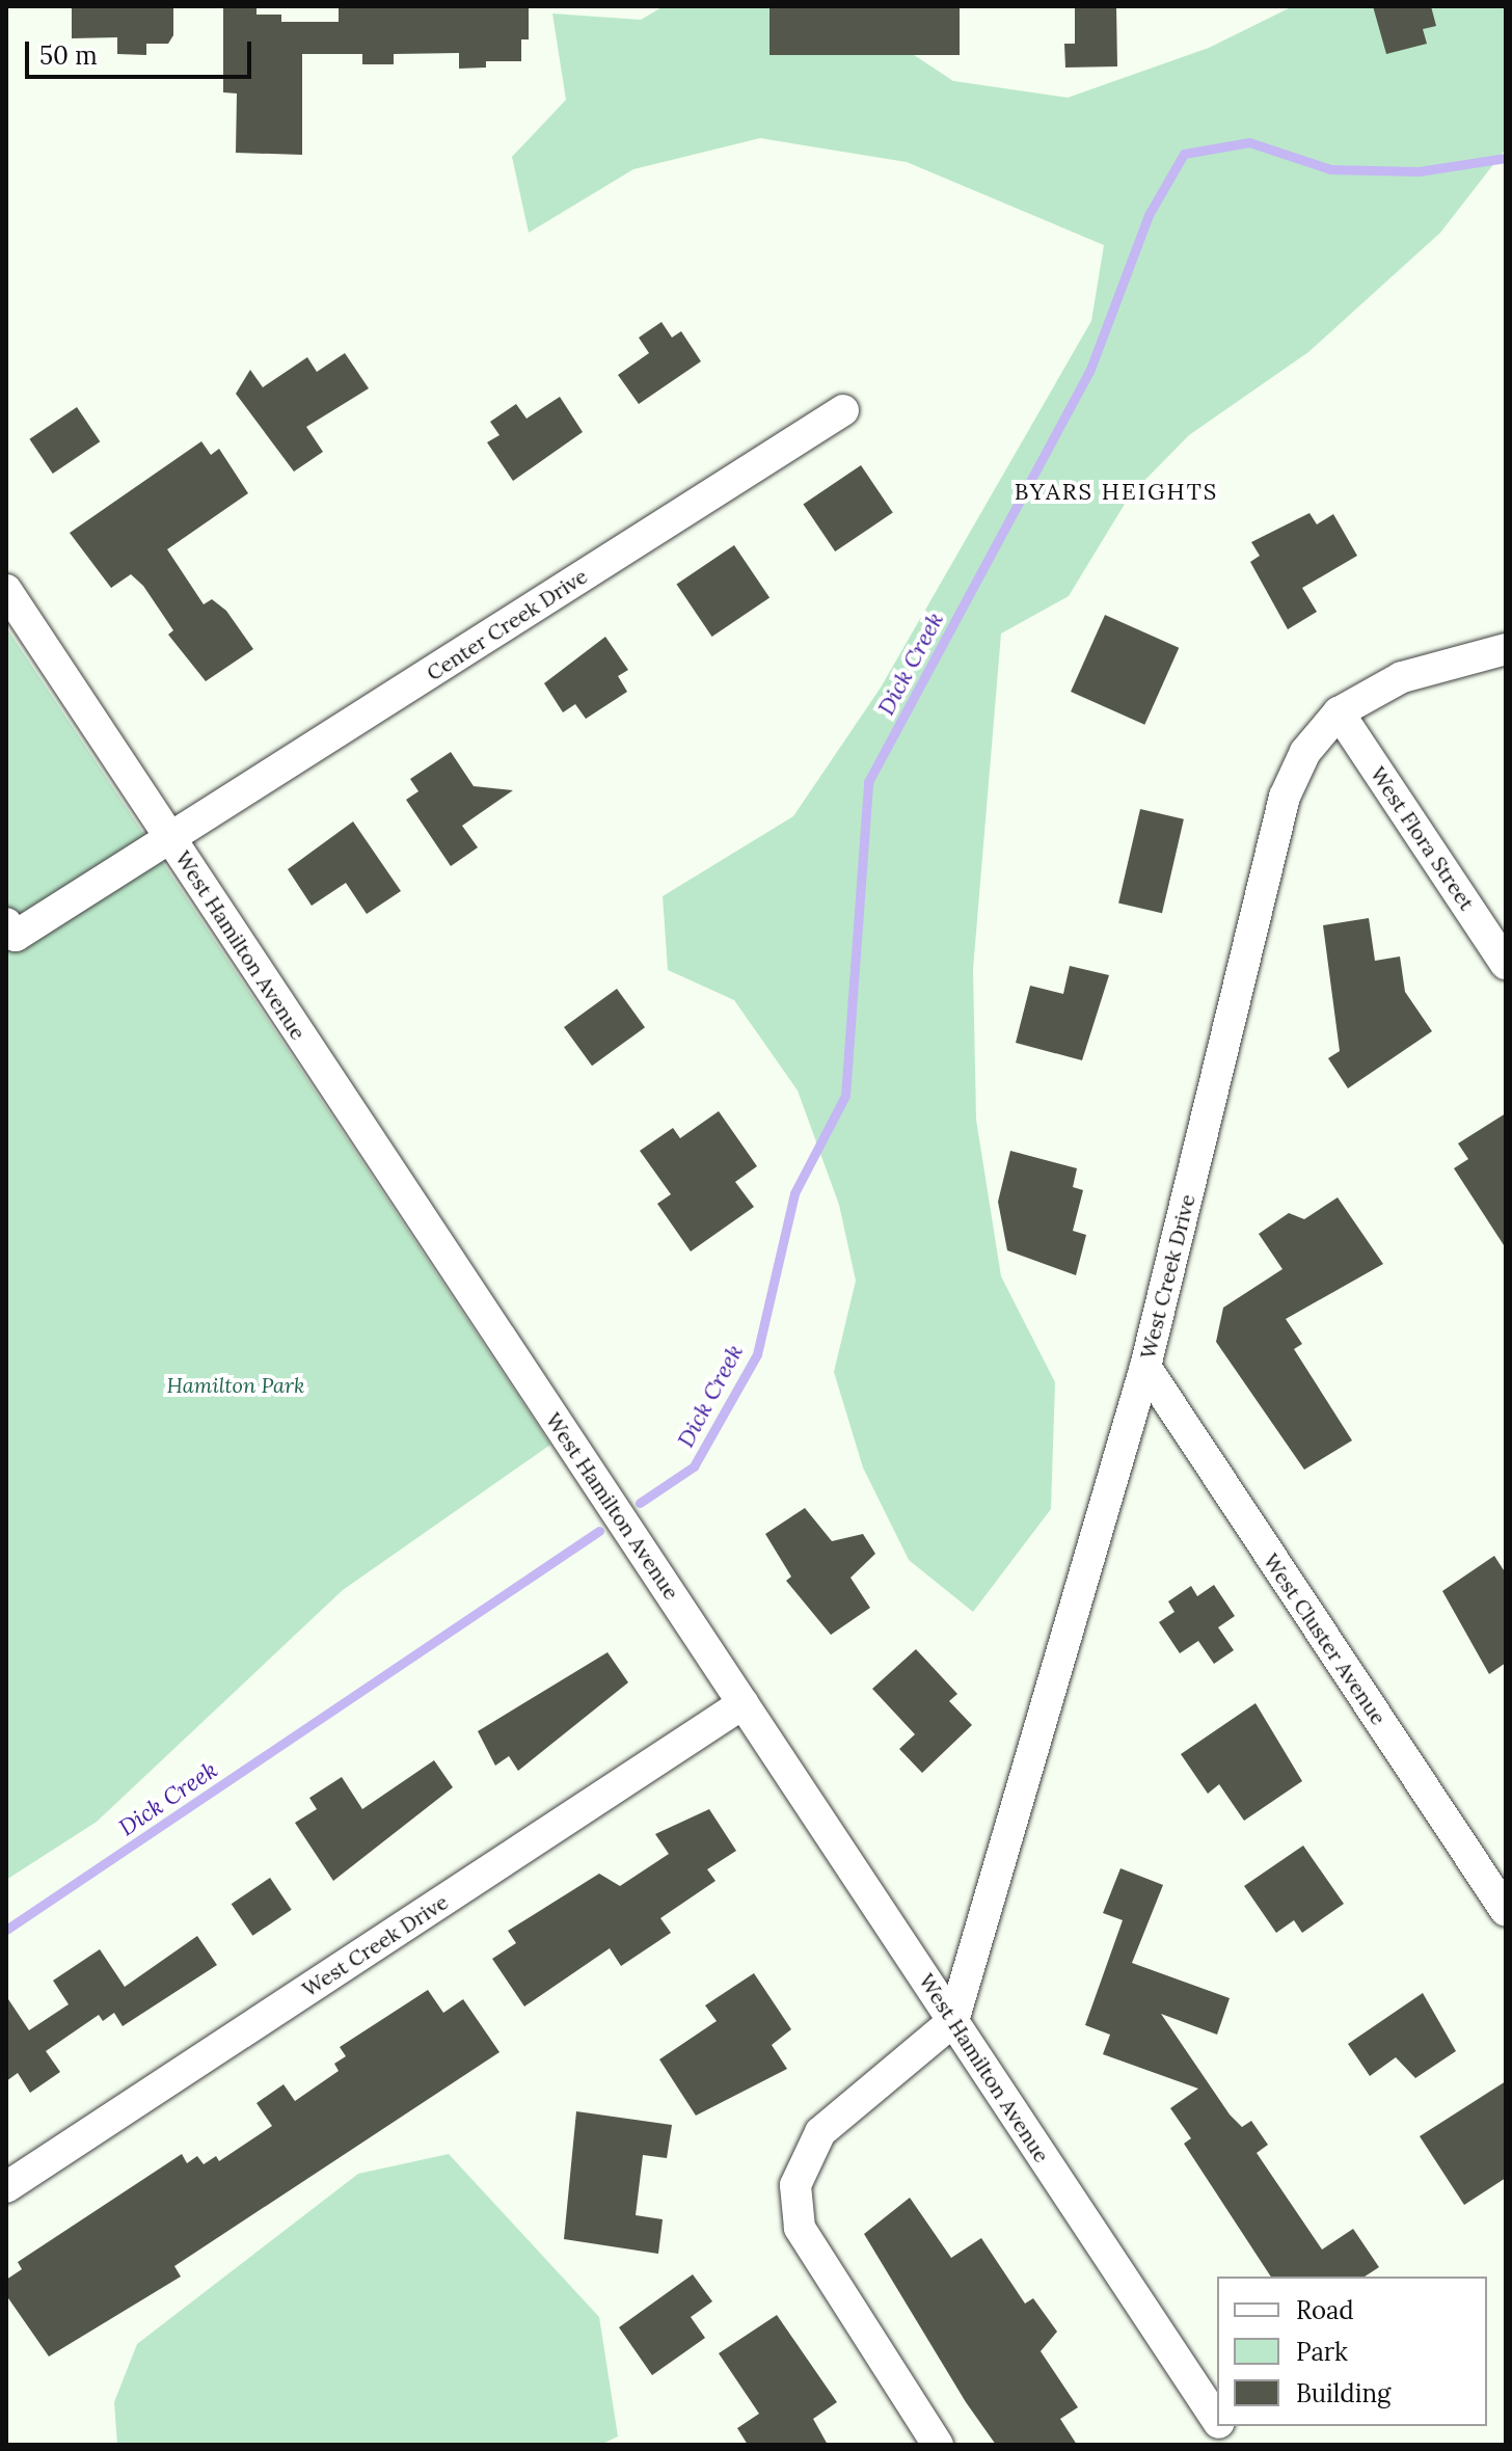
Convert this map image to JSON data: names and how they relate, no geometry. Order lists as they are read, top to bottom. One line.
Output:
{"streets":{"street":["Center Creek Drive","West Flora Street","West Hamilton Avenue","West Creek Drive","West Cluster Avenue"]},"crossings":[["Center Creek Drive","West Hamilton Avenue"],["West Flora Street","West Creek Drive"],["West Hamilton Avenue","West Creek Drive"],["West Creek Drive","West Cluster Avenue"]],"districts":["BYARS HEIGHTS"],"water":["Dick Creek"],"parks":["Hamilton Park"],"legend":["Road","Park","Building"],"scale_bar":"50 m"}
